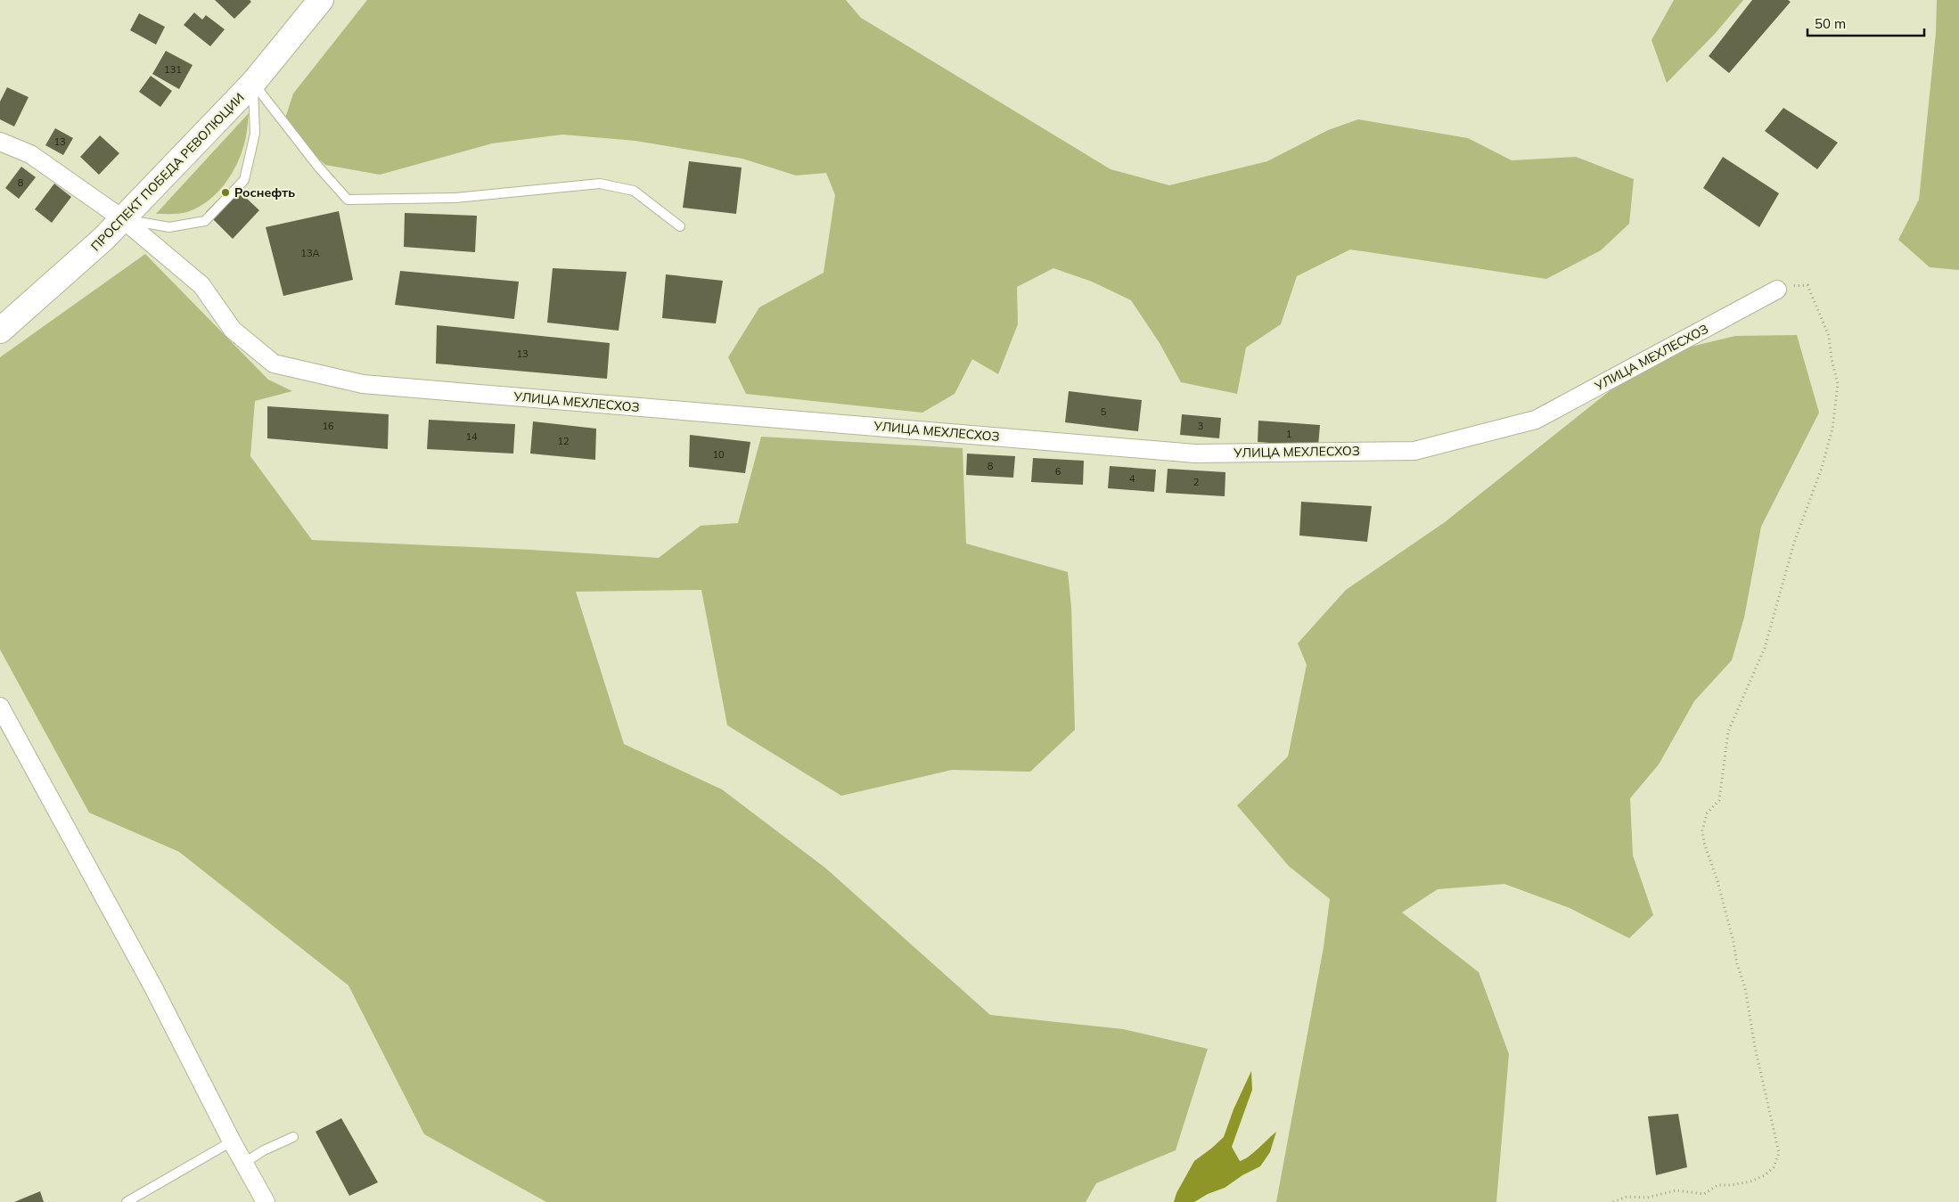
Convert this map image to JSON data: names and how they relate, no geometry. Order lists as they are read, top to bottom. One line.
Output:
{"streets":{"main road":["ПРОСПЕКТ ПОБЕДА РЕВОЛЮЦИИ"],"street":["УЛИЦА МЕХЛЕСХОЗ"]},"crossings":[["ПРОСПЕКТ ПОБЕДА РЕВОЛЮЦИИ","УЛИЦА МЕХЛЕСХОЗ"]],"places":["Роснефть"],"house_numbers":["131","13","8","13А","13","5","16","3","1","14","12","10","8","6","4","2"],"scale_bar":"50 m"}
